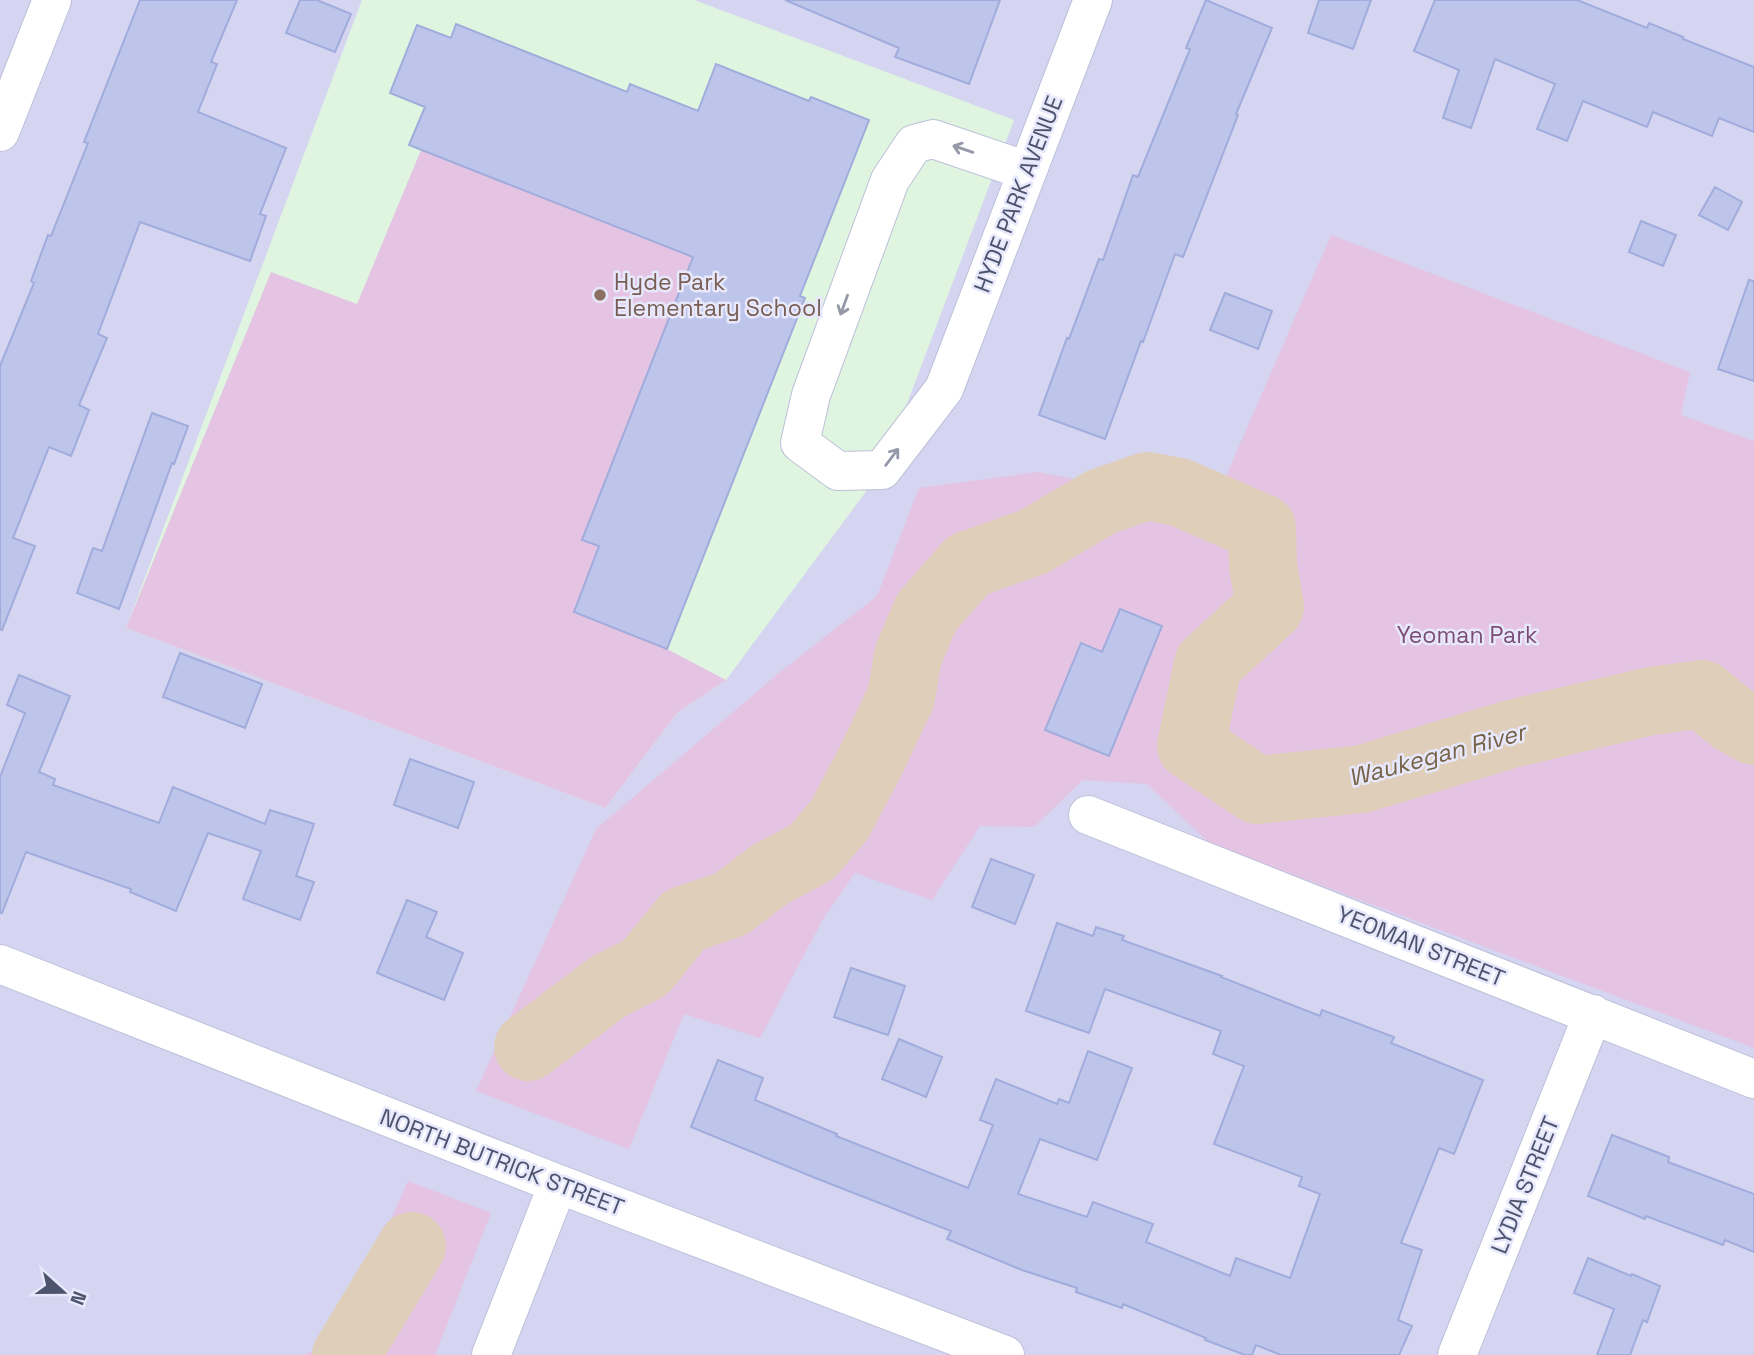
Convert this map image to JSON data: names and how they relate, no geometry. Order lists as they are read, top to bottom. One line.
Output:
{"streets":{"street":["HYDE PARK AVENUE","YEOMAN STREET","NORTH BUTRICK STREET","LYDIA STREET"]},"crossings":[["YEOMAN STREET","LYDIA STREET"]],"water":["Waukegan River"],"parks":["Yeoman Park"],"places":["Hyde Park Elementary School"],"north":"right"}
